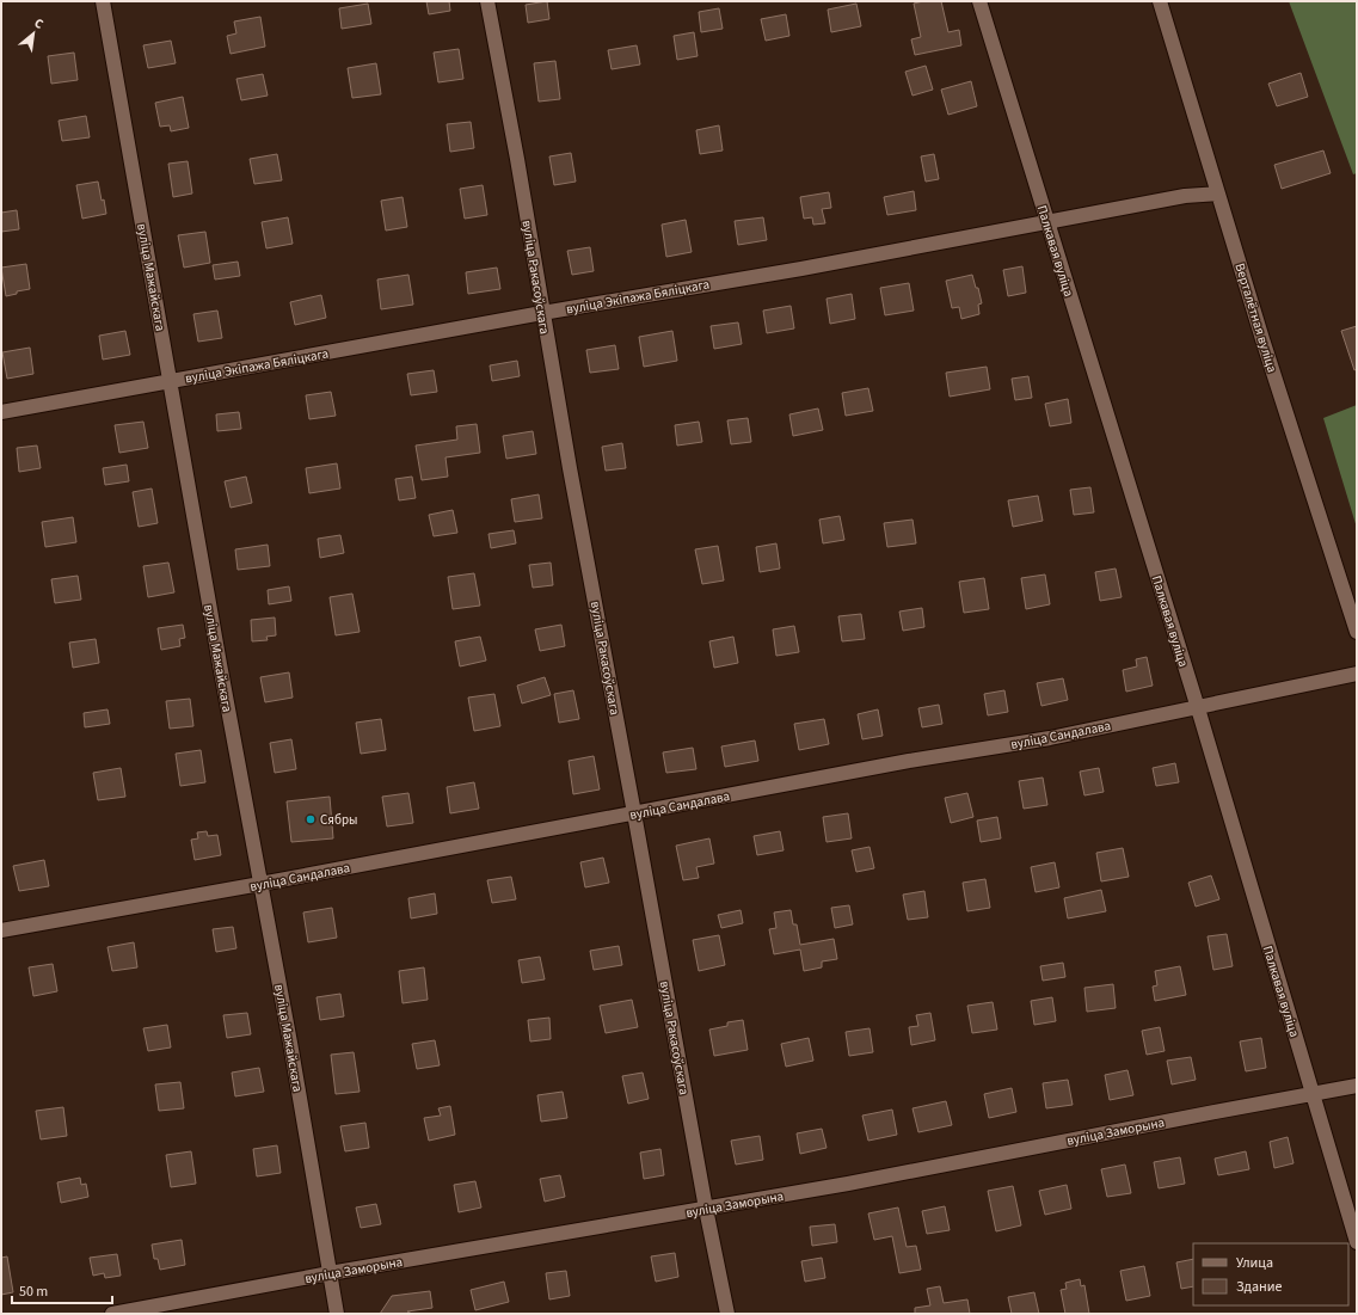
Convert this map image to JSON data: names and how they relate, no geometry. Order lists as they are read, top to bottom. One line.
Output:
{"streets":{"street":["Палкавая вуліца","вуліца Мажайскага","вуліца Ракасоўскага","вуліца Экіпажа Бяліцкага","Верталётная вуліца","вуліца Сандалава","вуліца Заморына"]},"crossings":[["Палкавая вуліца","вуліца Экіпажа Бяліцкага"],["Палкавая вуліца","вуліца Сандалава"],["Палкавая вуліца","вуліца Заморына"],["вуліца Мажайскага","вуліца Экіпажа Бяліцкага"],["вуліца Мажайскага","вуліца Сандалава"],["вуліца Мажайскага","вуліца Заморына"],["вуліца Ракасоўскага","вуліца Экіпажа Бяліцкага"],["вуліца Ракасоўскага","вуліца Сандалава"],["вуліца Ракасоўскага","вуліца Заморына"],["вуліца Экіпажа Бяліцкага","Верталётная вуліца"]],"places":["Сябры"],"legend":["Улица","Здание"],"scale_bar":"50 m","north":"top right"}
